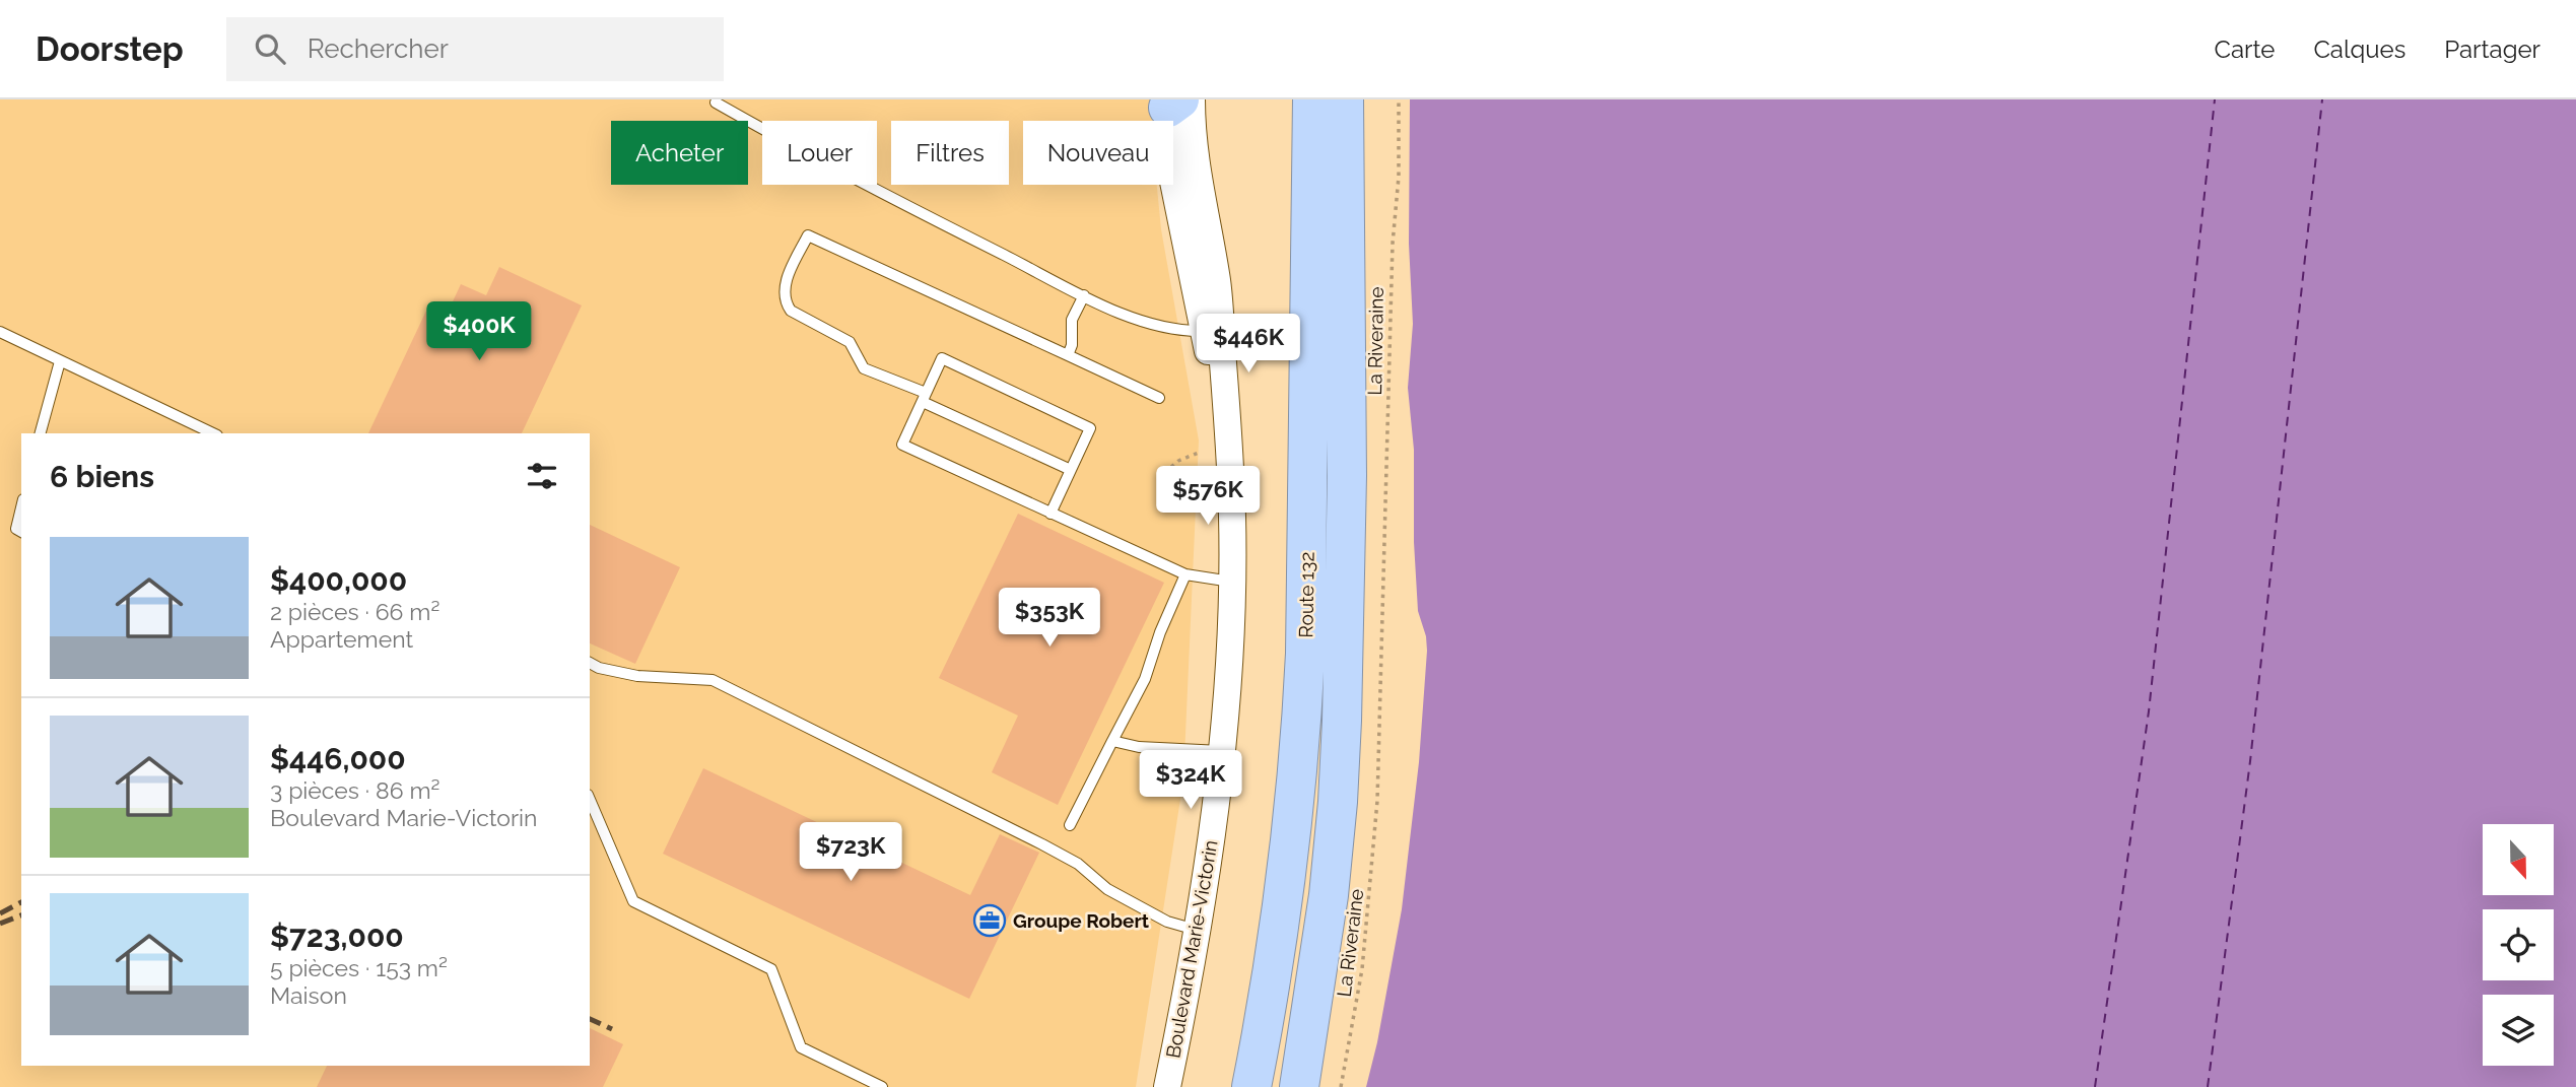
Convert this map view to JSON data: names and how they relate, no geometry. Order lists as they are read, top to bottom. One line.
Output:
{"streets":{"highway":["Route 132"],"street":["Boulevard Marie-Victorin"],"path":["La Riveraine"]},"places":{"office":["Groupe Robert"]},"north":"bottom","page":{"header":"Doorstep","search":"Rechercher","nav":["Carte","Calques","Partager"],"chip":["Acheter","Louer","Filtres","Nouveau"],"price":["$400K","$446K","$576K","$353K","$324K","$723K"],"heading":"6 biens","list":[{"name":"$400,000","note":"2 pièces · 66 m² · Appartement"},{"name":"$446,000","note":"3 pièces · 86 m² · Boulevard Marie-Victorin"},{"name":"$723,000","note":"5 pièces · 153 m² · Maison"}]}}
